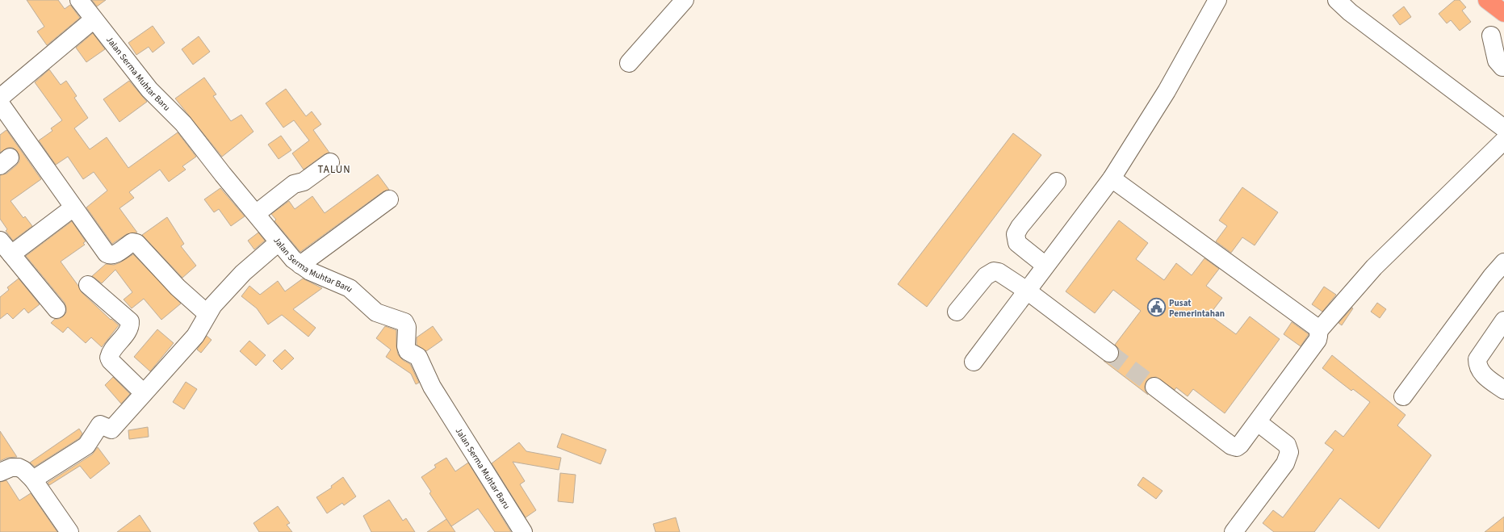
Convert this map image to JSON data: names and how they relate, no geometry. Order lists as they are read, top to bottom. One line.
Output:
{"streets":{"street":["Jalan Serma Muhtar Baru"]},"districts":["TALUN"],"places":{"public building":["Pusat Pemerintahan"]}}
